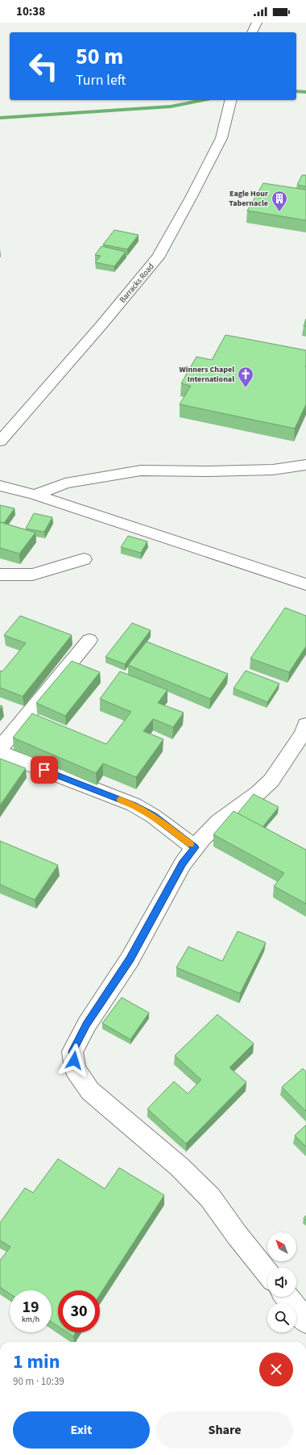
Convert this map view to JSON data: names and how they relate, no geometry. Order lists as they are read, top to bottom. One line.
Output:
{"streets":{"street":["Barracks Road"]},"places":{"building":["Eagle Hour Tabernacle"],"church":["Winners Chapel International"]},"north":"top left","page":{"status":"10:38","turn":["50 m","Turn left"],"speed":"19 km/h","limit":"30","heading":["1 min","90 m · 10:39"],"buttons":["Exit","Share"]}}
